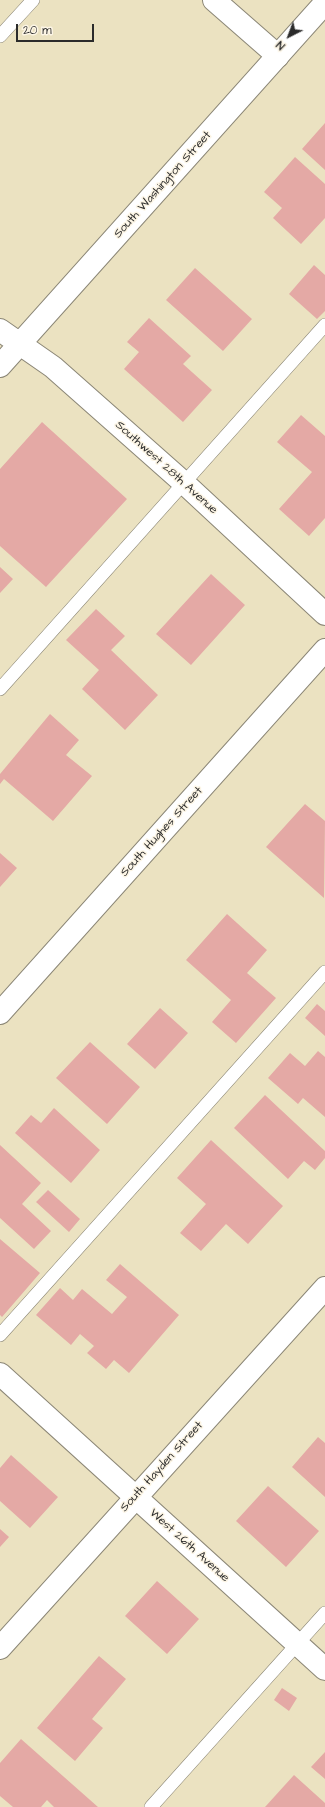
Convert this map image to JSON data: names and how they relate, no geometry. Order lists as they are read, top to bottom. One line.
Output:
{"streets":{"street":["South Washington Street","Southwest 28th Avenue","South Hughes Street","South Hayden Street","West 26th Avenue"]},"crossings":[["South Washington Street","Southwest 28th Avenue"],["South Hayden Street","West 26th Avenue"]],"scale_bar":"20 m","north":"bottom left"}
